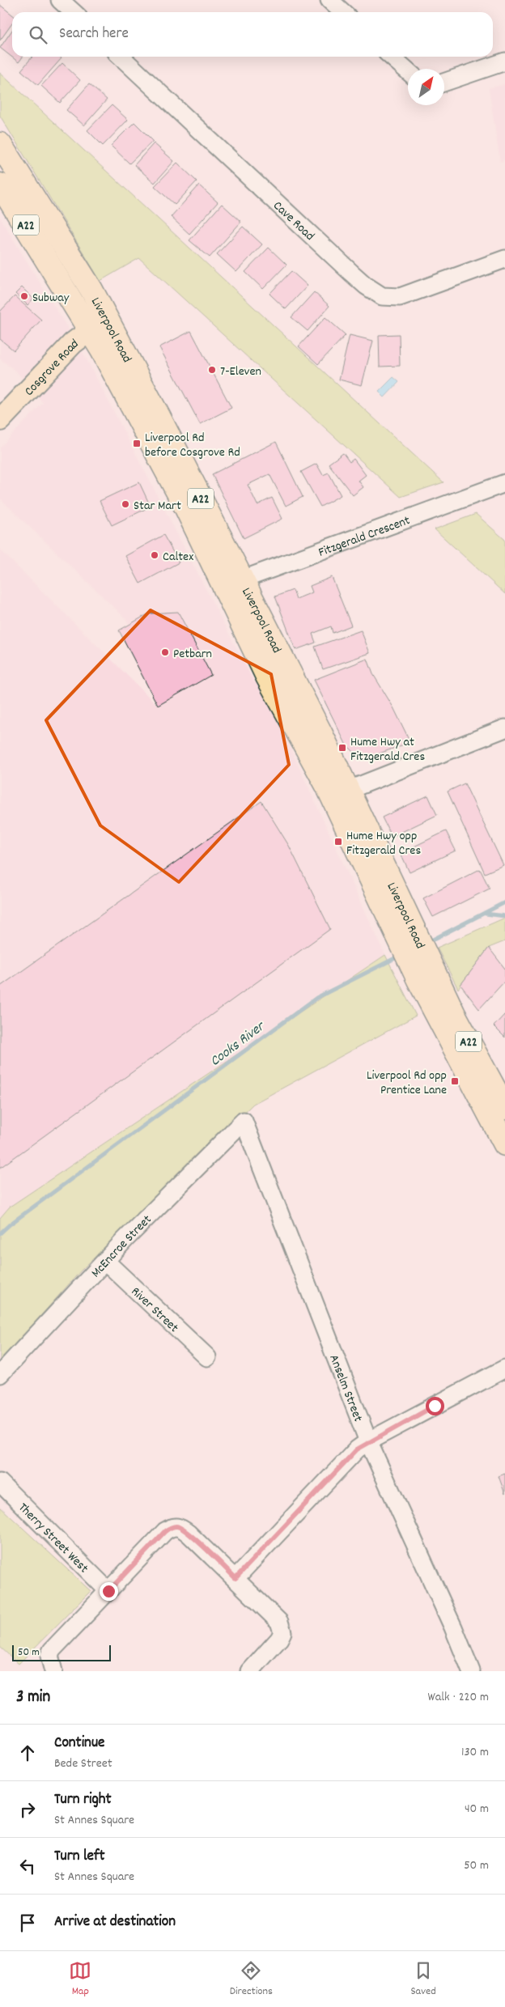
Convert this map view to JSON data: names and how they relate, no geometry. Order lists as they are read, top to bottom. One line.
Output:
{"streets":{"highway":["A22","Liverpool Road"],"main road":["Cosgrove Road"],"street":["Cave Road","Fitzgerald Crescent","McEncroe Street","River Street","Anselm Street","Therry Street West"]},"crossings":[["Liverpool Road","Cosgrove Road"],["Liverpool Road","Fitzgerald Crescent"],["McEncroe Street","River Street"],["McEncroe Street","Anselm Street"]],"water":["Cooks River"],"places":{"other":["Subway","7-Eleven","Star Mart","Caltex","Petbarn"],"transit":["Liverpool Rd before Cosgrove Rd","Hume Hwy at Fitzgerald Cres","Hume Hwy opp Fitzgerald Cres","Liverpool Rd opp Prentice Lane"]},"scale_bar":"50 m","north":"top right","page":{"search":"Search here","scale":"50 m","heading":["3 min","Walk · 220 m"],"list":[["Continue","Bede Street","130 m"],["Turn right","St Annes Square","40 m"],["Turn left","St Annes Square","50 m"],"Arrive at destination"],"nav":["Map","Directions","Saved"]}}
